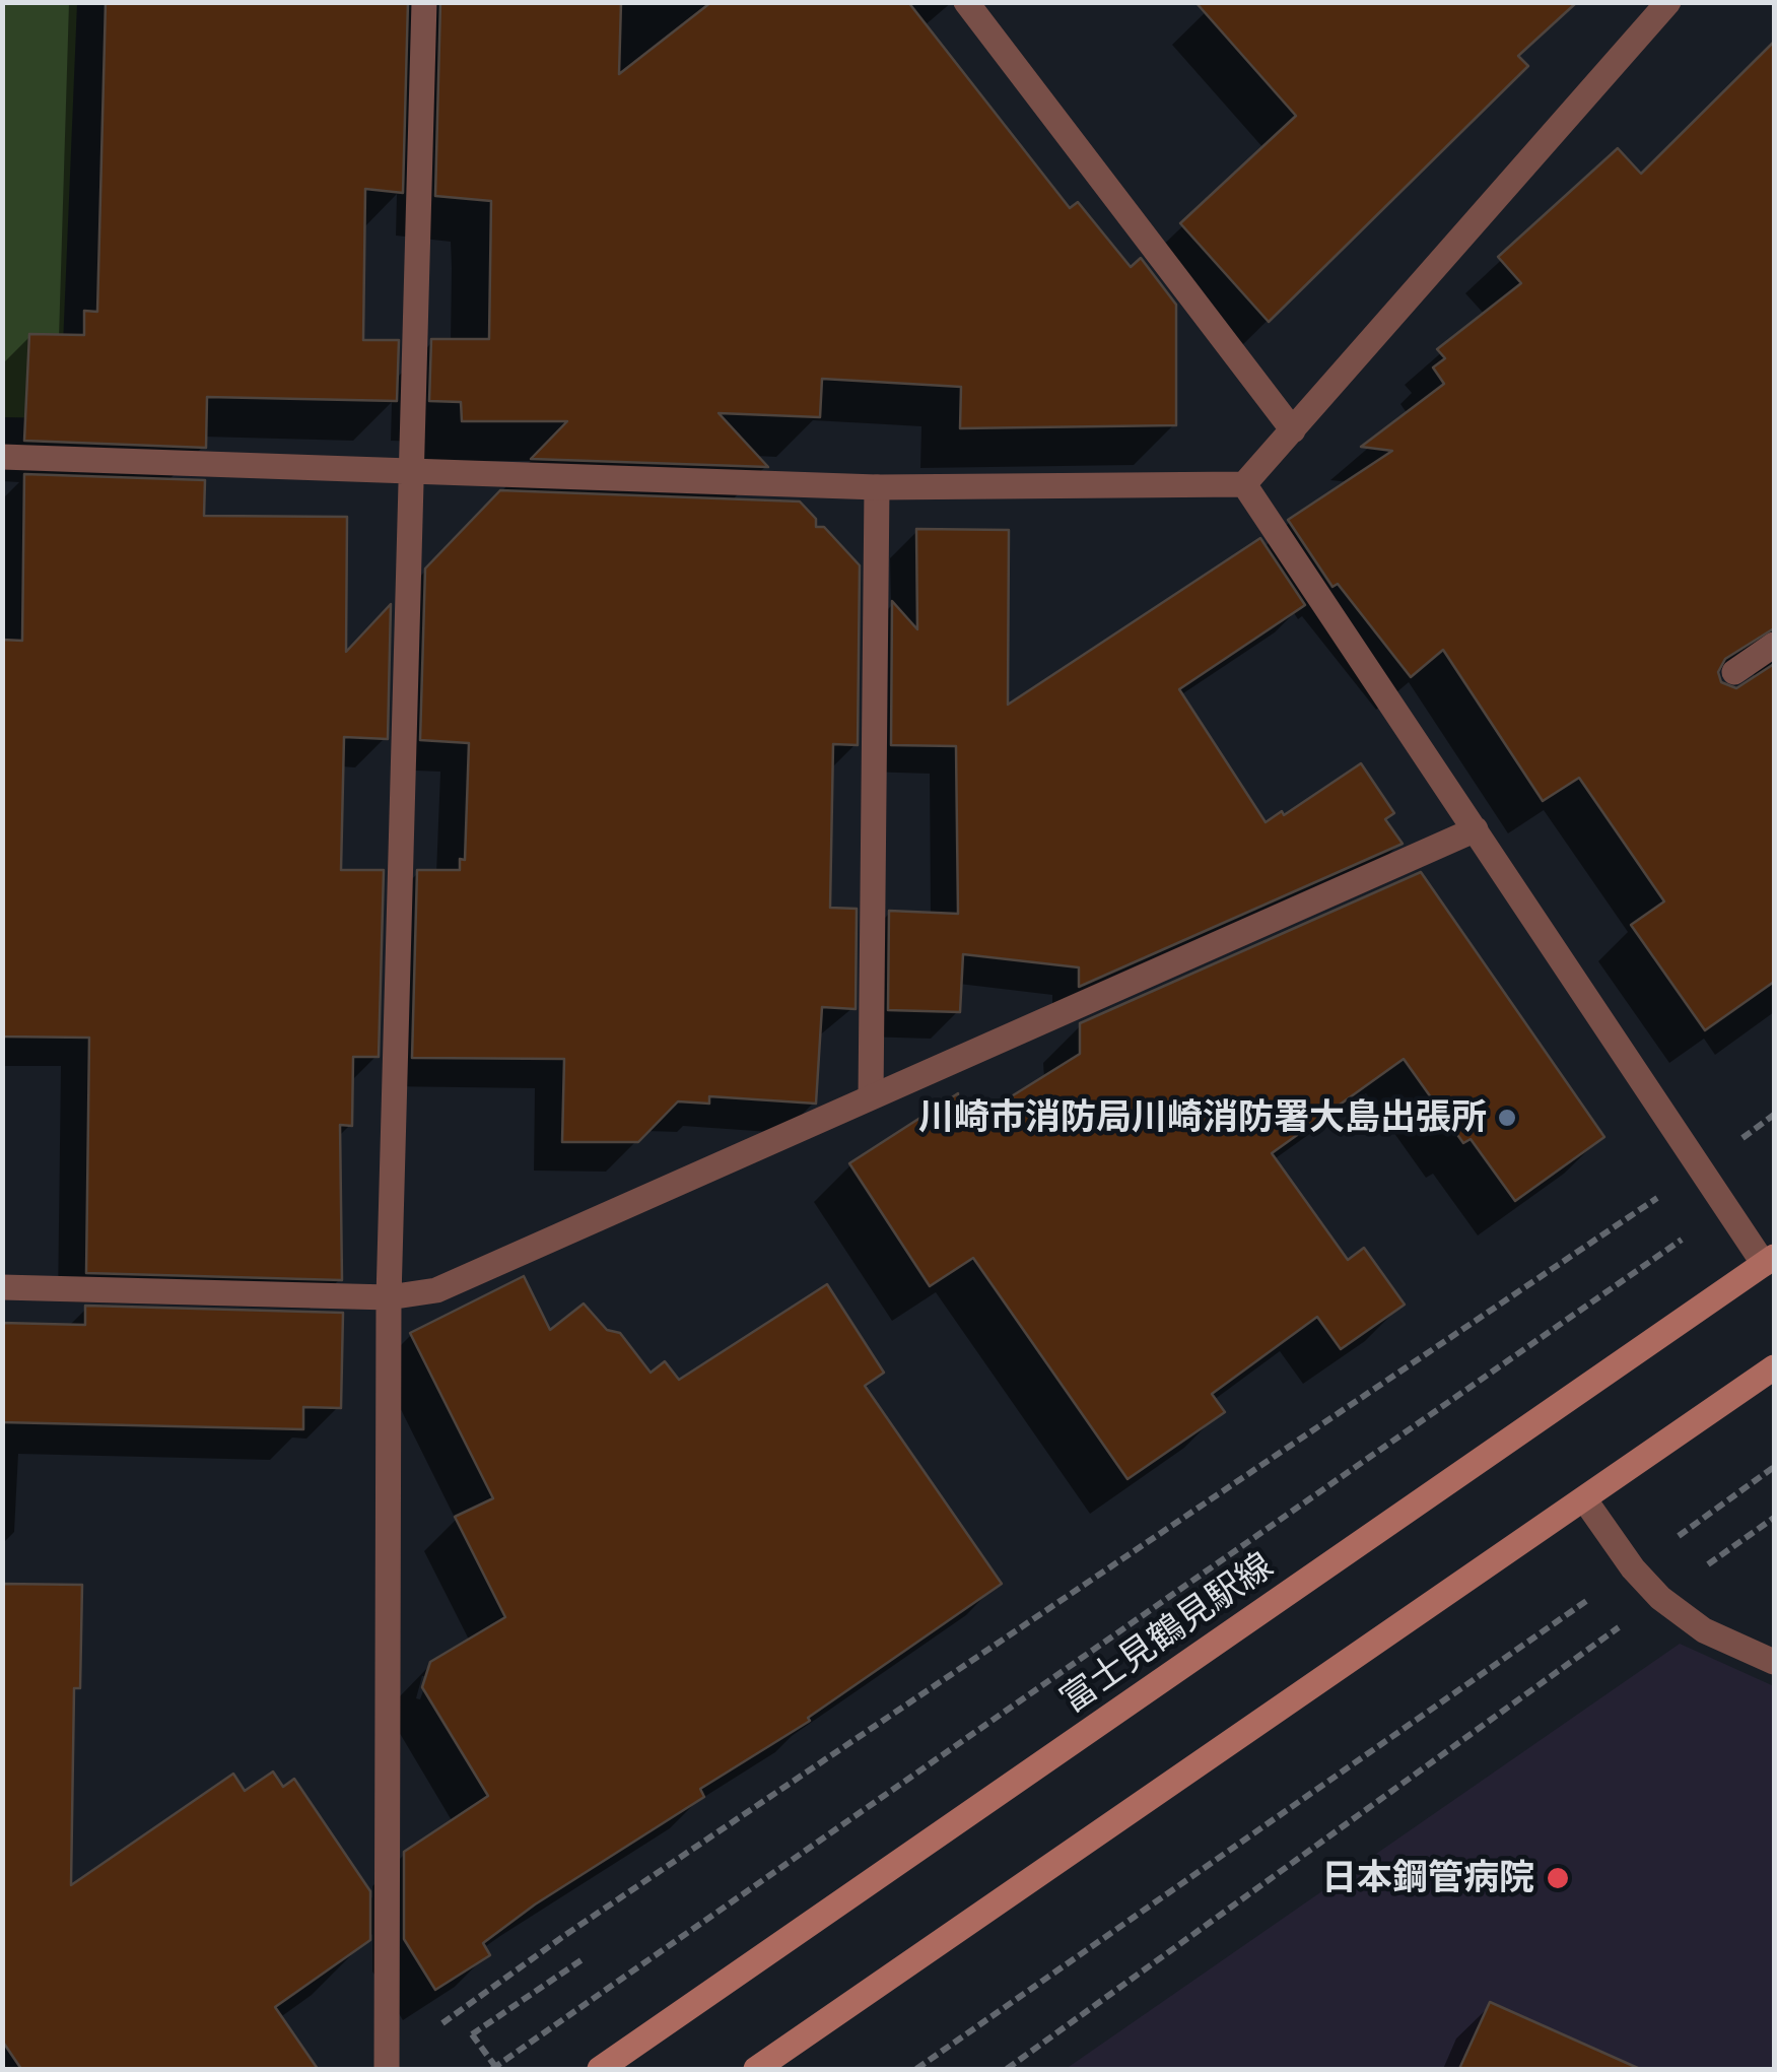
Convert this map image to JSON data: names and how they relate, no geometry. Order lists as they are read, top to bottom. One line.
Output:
{"streets":{"street":["富士見鶴見駅線"]},"places":["川崎市消防局川崎消防署大島出張所","日本鋼管病院"]}
